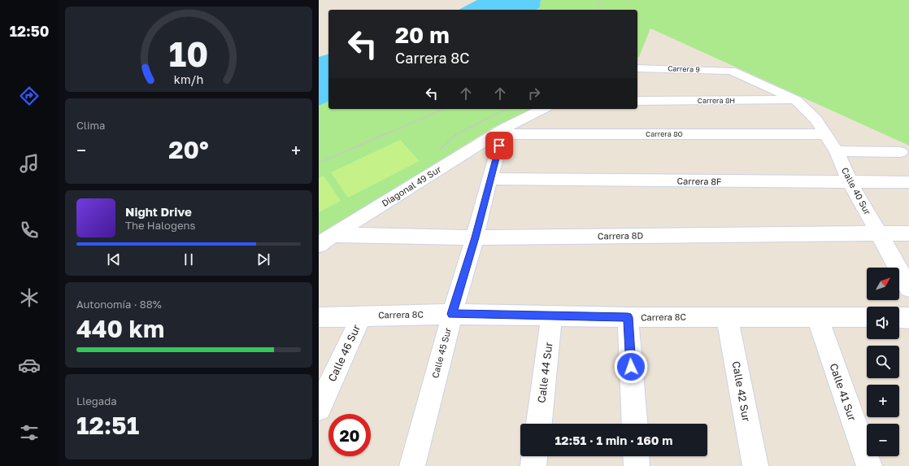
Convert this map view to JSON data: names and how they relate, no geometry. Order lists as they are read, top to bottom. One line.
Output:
{"streets":{"street":["Carrera 9","Carrera 8H","Carrera 8G","Carrera 8F","Diagonal 49 Sur","Calle 40 Sur","Carrera 8D","Carrera 8C","Calle 46 Sur","Calle 45 Sur","Calle 44 Sur","Calle 42 Sur","Calle 41 Sur"]},"crossings":[["Carrera 9","Carrera 8H"],["Carrera 9","Calle 40 Sur"],["Carrera 8H","Calle 40 Sur"],["Carrera 8G","Diagonal 49 Sur"],["Carrera 8G","Calle 40 Sur"],["Carrera 8G","Calle 45 Sur"],["Carrera 8F","Calle 40 Sur"],["Carrera 8F","Calle 45 Sur"],["Diagonal 49 Sur","Carrera 8D"],["Diagonal 49 Sur","Calle 45 Sur"],["Calle 40 Sur","Carrera 8D"],["Carrera 8D","Calle 45 Sur"],["Carrera 8C","Calle 46 Sur"],["Carrera 8C","Calle 45 Sur"],["Carrera 8C","Calle 44 Sur"],["Carrera 8C","Calle 42 Sur"],["Carrera 8C","Calle 41 Sur"]],"north":"top right","page":{"tabs":"12:50","turn":["20 m","Carrera 8C"],"tile":["Clima",["Autonomía · 88%","440 km"],["Llegada","12:51"]],"heat":["−","20°","+"],"song":["Night Drive","The Halogens"],"map_buttons":["+","−"],"limit":"20","trip":"12:51 · 1 min · 160 m","gauge":["10","km/h"]}}
